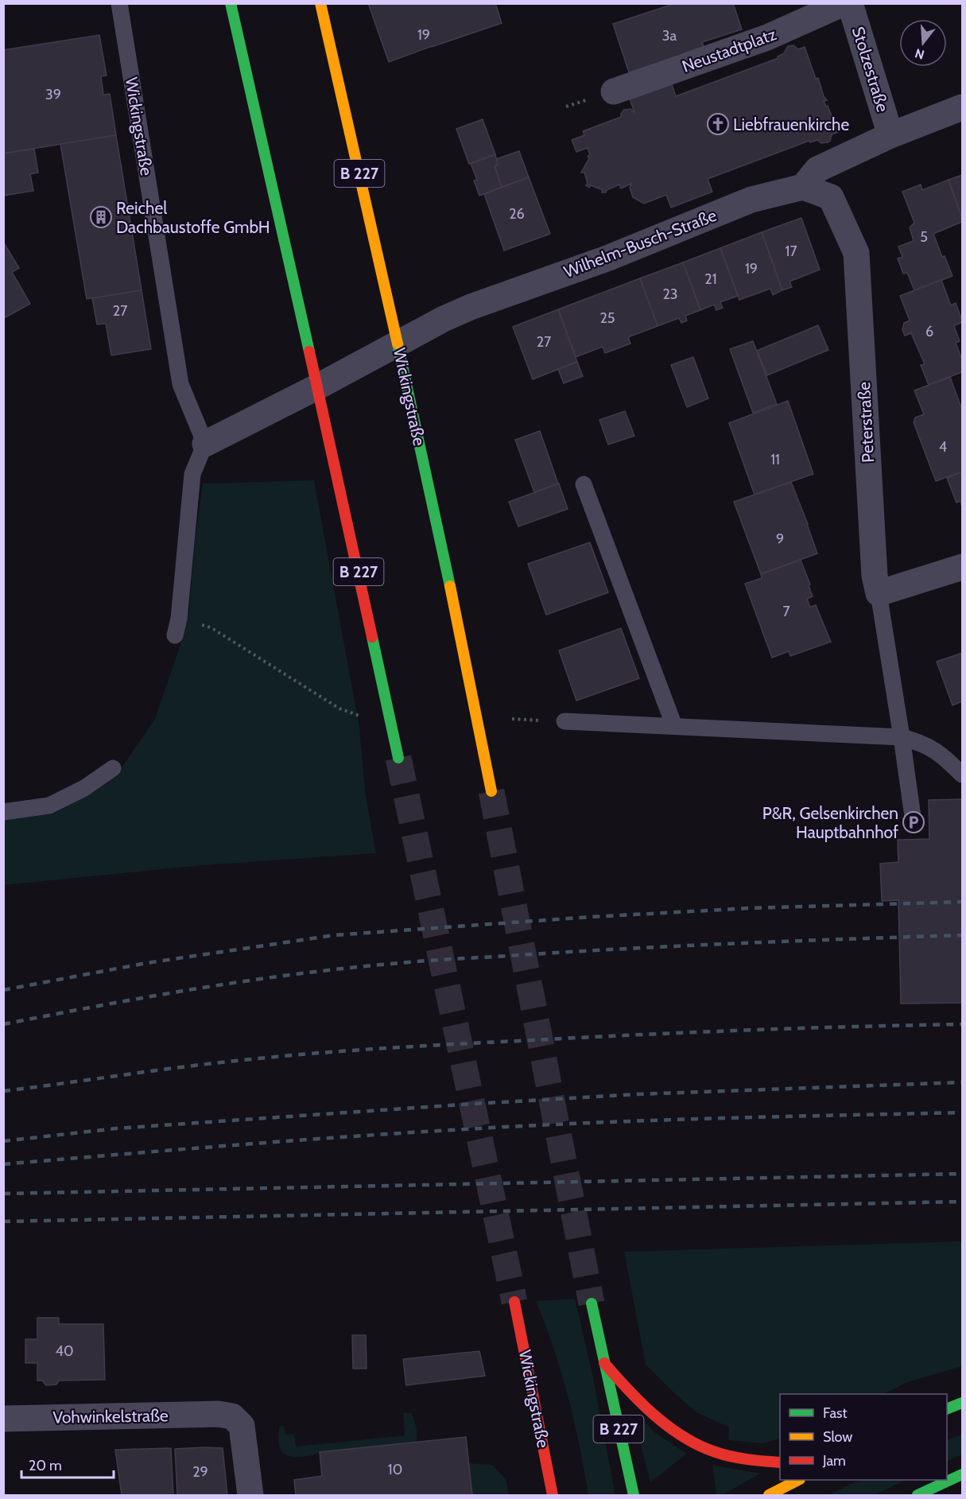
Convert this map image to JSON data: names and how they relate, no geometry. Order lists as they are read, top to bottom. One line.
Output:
{"streets":{"main road":["Wickingstraße","B 227"],"street":["Neustadtplatz","Stolzestraße","Wilhelm-Busch-Straße","Peterstraße","Vohwinkelstraße"]},"crossings":[["Wickingstraße","Wilhelm-Busch-Straße"],["B 227","Wilhelm-Busch-Straße"],["Wilhelm-Busch-Straße","Peterstraße"]],"places":{"church":["Liebfrauenkirche"],"building":["Reichel Dachbaustoffe GmbH"],"parking":["P&R, Gelsenkirchen Hauptbahnhof"]},"house_numbers":["19","3a","39","26","5","17","19","21","23","27","25","6","27","4","11","9","7","40","10","29"],"legend":["Fast","Slow","Jam"],"scale_bar":"20 m","north":"bottom"}
